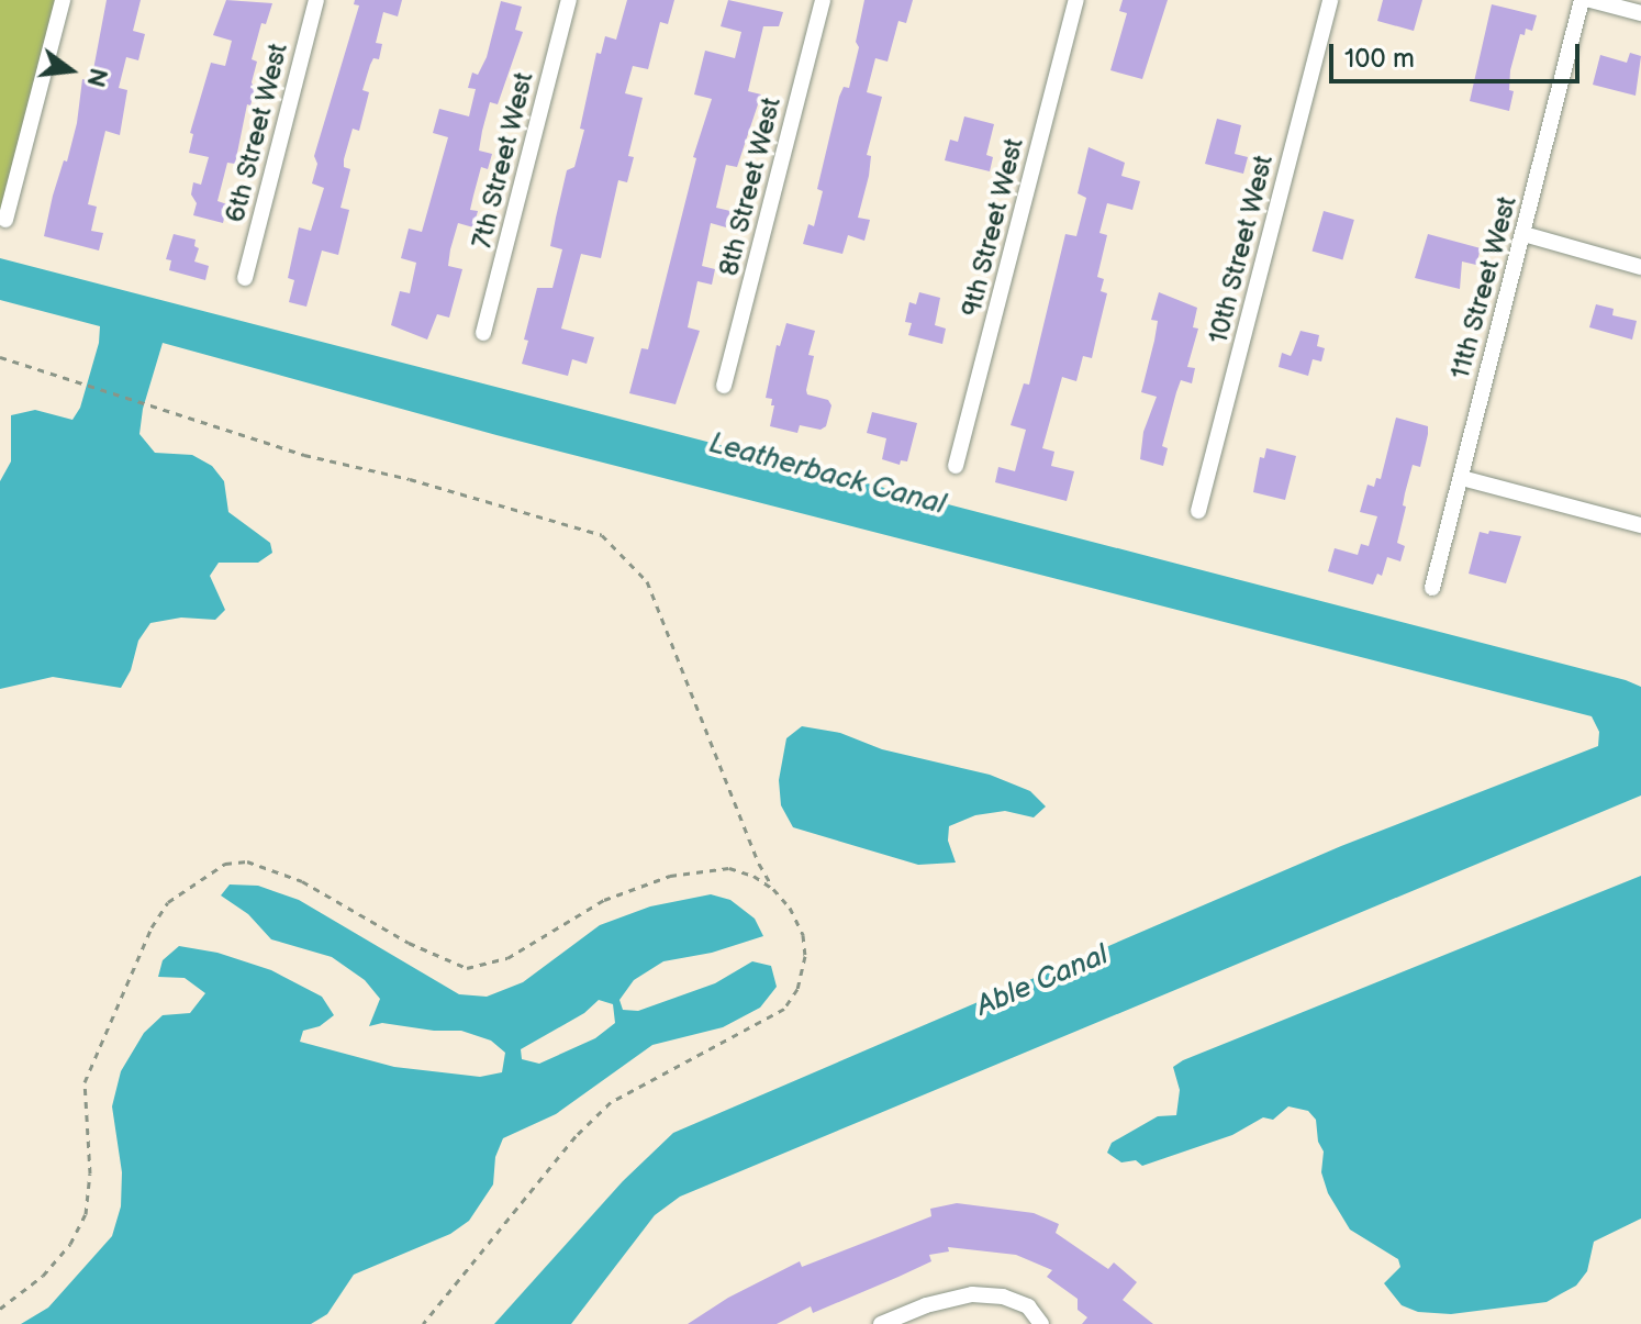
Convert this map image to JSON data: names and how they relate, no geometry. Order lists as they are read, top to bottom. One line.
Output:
{"streets":{"street":["6th Street West","7th Street West","8th Street West","9th Street West","10th Street West","11th Street West"]},"water":["Leatherback Canal","Able Canal"],"scale_bar":"100 m","north":"right"}
